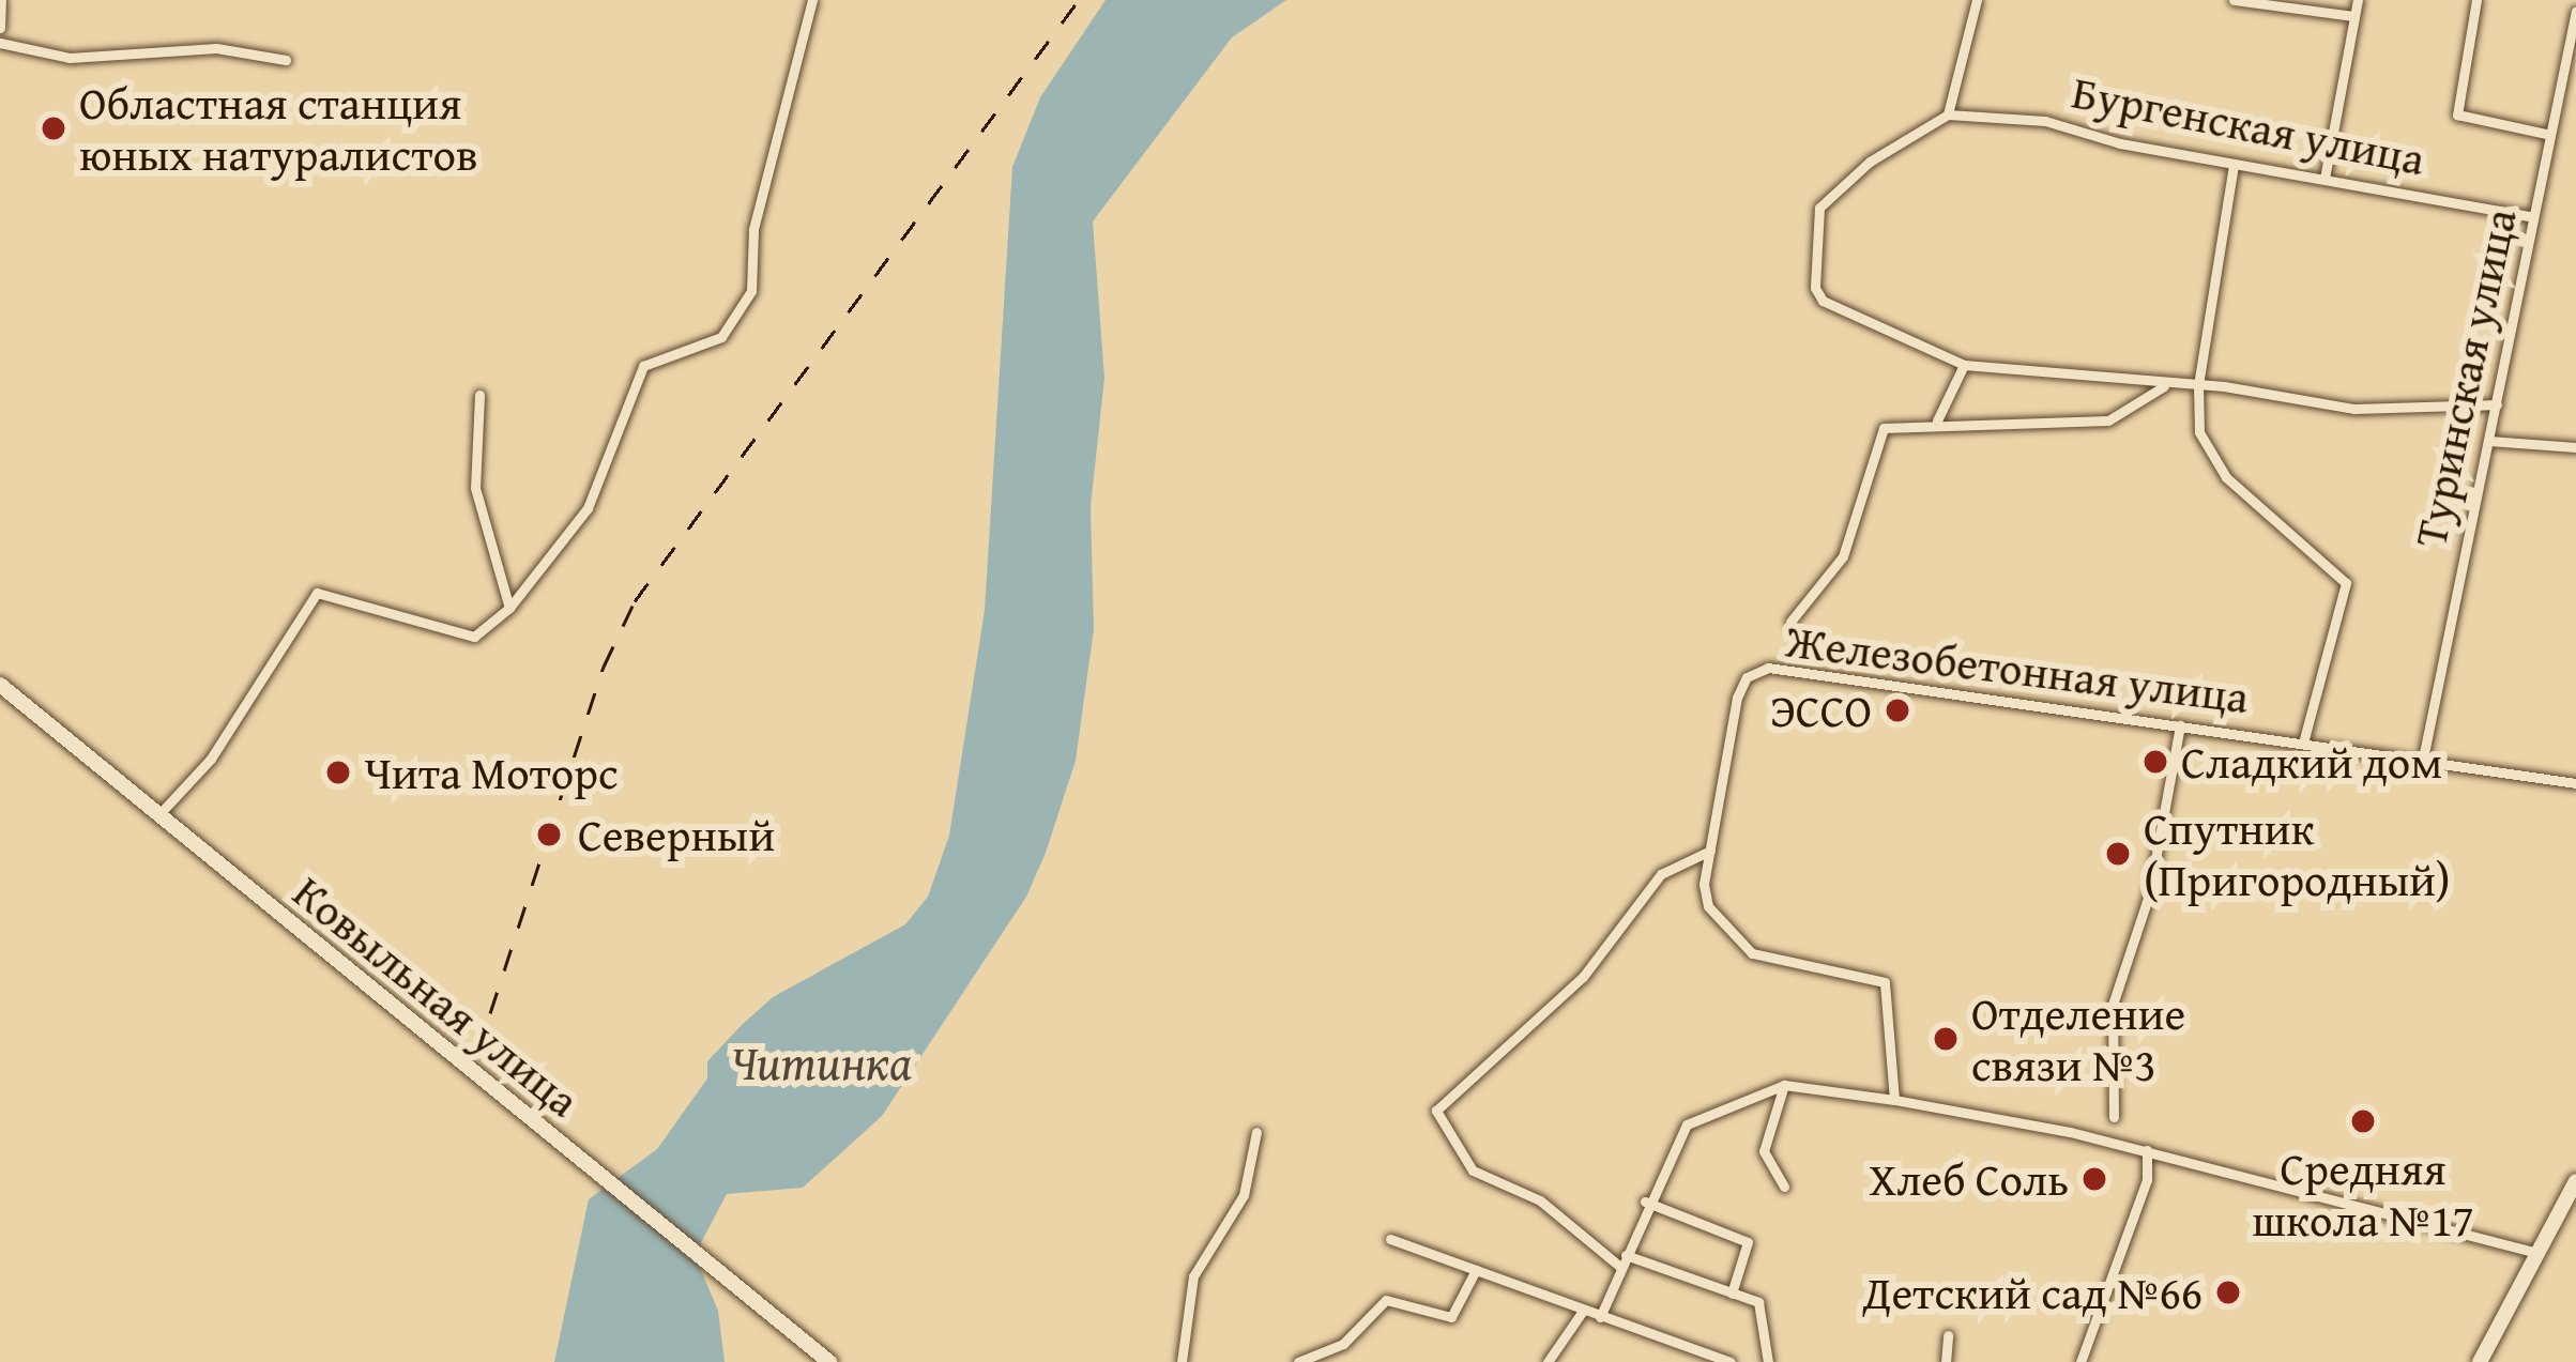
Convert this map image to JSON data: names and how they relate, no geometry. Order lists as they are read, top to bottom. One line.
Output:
{"streets":{"main road":["Ковыльная улица"],"street":["Бургенская улица","Туринская улица","Железобетонная улица"]},"crossings":[["Бургенская улица","Туринская улица"],["Туринская улица","Железобетонная улица"]],"water":["Читинка"],"places":["Областная станция юных натуралистов","ЭССО","Сладкий дом","Чита Моторс","Северный","Спутник (Пригородный)","Отделение связи №3","Средняя школа №17","Хлеб Соль","Детский сад №66"]}
